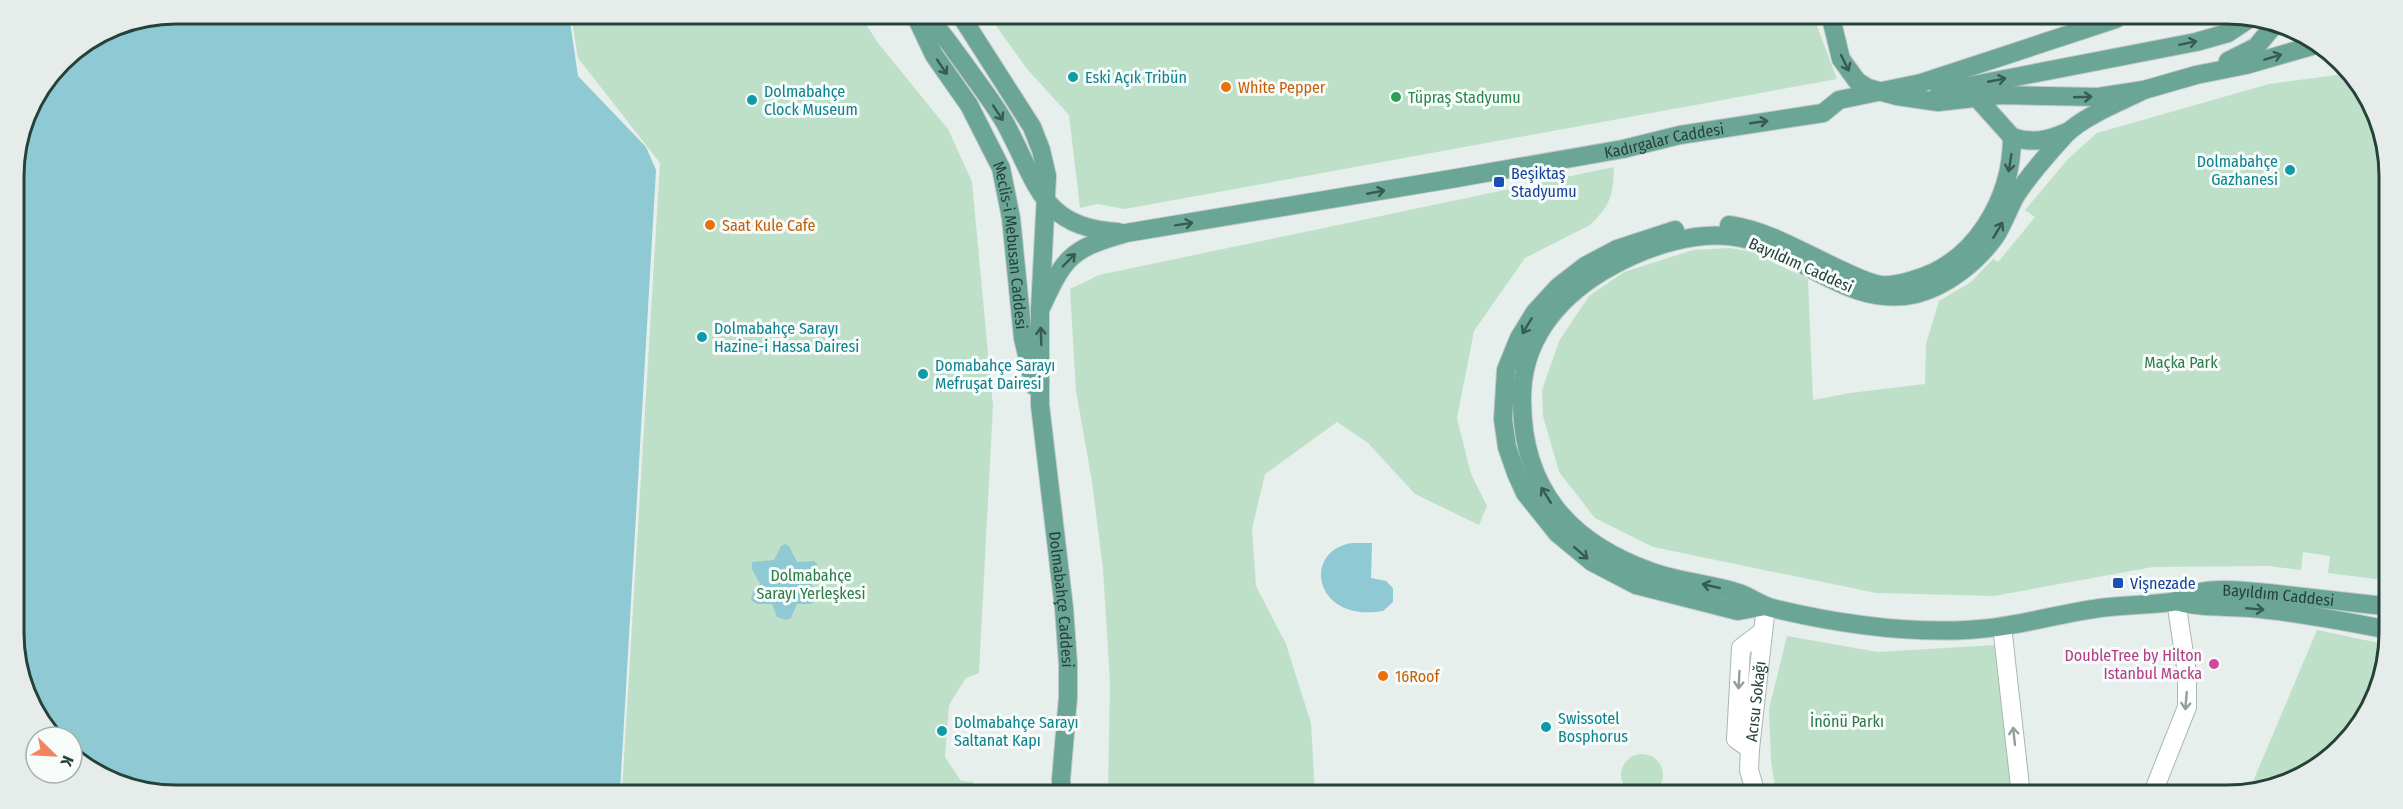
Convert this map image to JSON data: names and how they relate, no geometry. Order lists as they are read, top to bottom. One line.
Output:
{"streets":{"main road":["Kadırgalar Caddesi","Meclis-i Mebusan Caddesi","Bayıldım Caddesi","Dolmabahçe Caddesi"],"street":["Acısu Sokağı"]},"crossings":[["Kadırgalar Caddesi","Meclis-i Mebusan Caddesi"],["Kadırgalar Caddesi","Bayıldım Caddesi"],["Meclis-i Mebusan Caddesi","Dolmabahçe Caddesi"],["Bayıldım Caddesi","Acısu Sokağı"]],"one_way":["Kadırgalar Caddesi"],"parks":["Maçka Park","Dolmabahçe Sarayı Yerleşkesi","İnönü Parkı"],"places":{"other":["Eski Açık Tribün","White Pepper","Tüpraş Stadyumu","Dolmabahçe Clock Museum","Dolmabahçe Gazhanesi","Saat Kule Cafe","Dolmabahçe Sarayı Hazine-i Hassa Dairesi","Domabahçe Sarayı Mefruşat Dairesi","DoubleTree by Hilton Istanbul Macka","16Roof","Swissotel Bosphorus","Dolmabahçe Sarayı Saltanat Kapı"],"transit":["Beşiktaş Stadyumu","Vişnezade"]},"north":"bottom right"}
